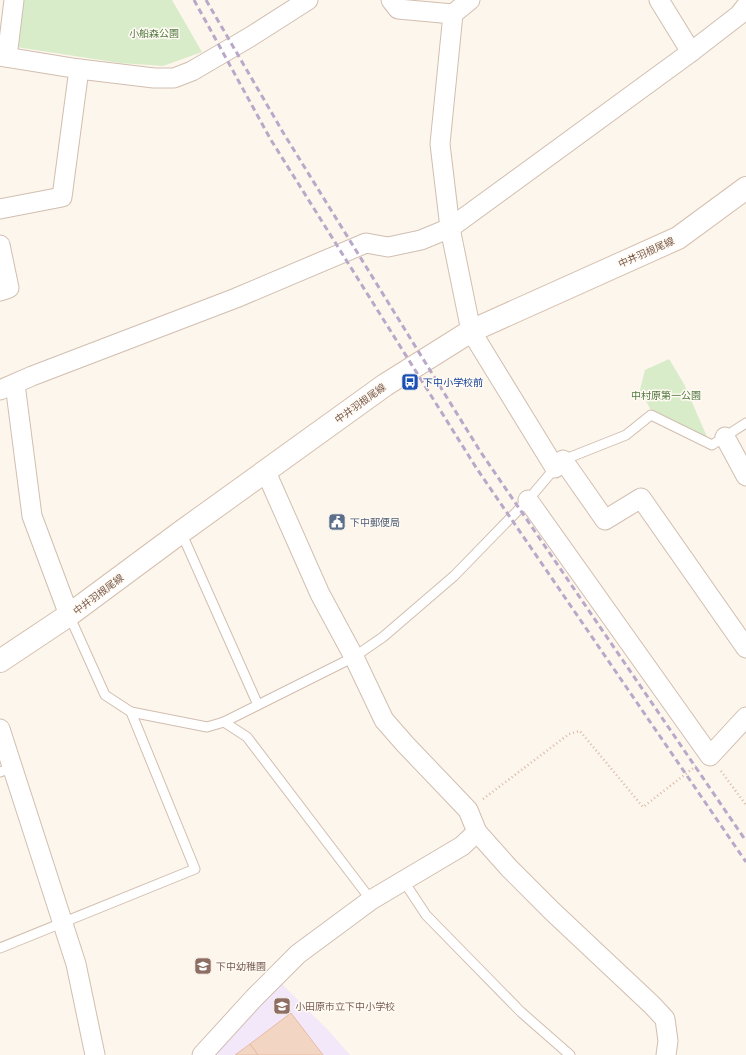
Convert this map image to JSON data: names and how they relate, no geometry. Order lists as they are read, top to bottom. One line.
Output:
{"streets":{"main road":["中井羽根尾線"]},"parks":["小船森公園","中村原第一公園"],"places":{"bus stop":["下中小学校前"],"public building":["下中郵便局"],"school or university":["下中幼稚園","小田原市立下中小学校"]}}
